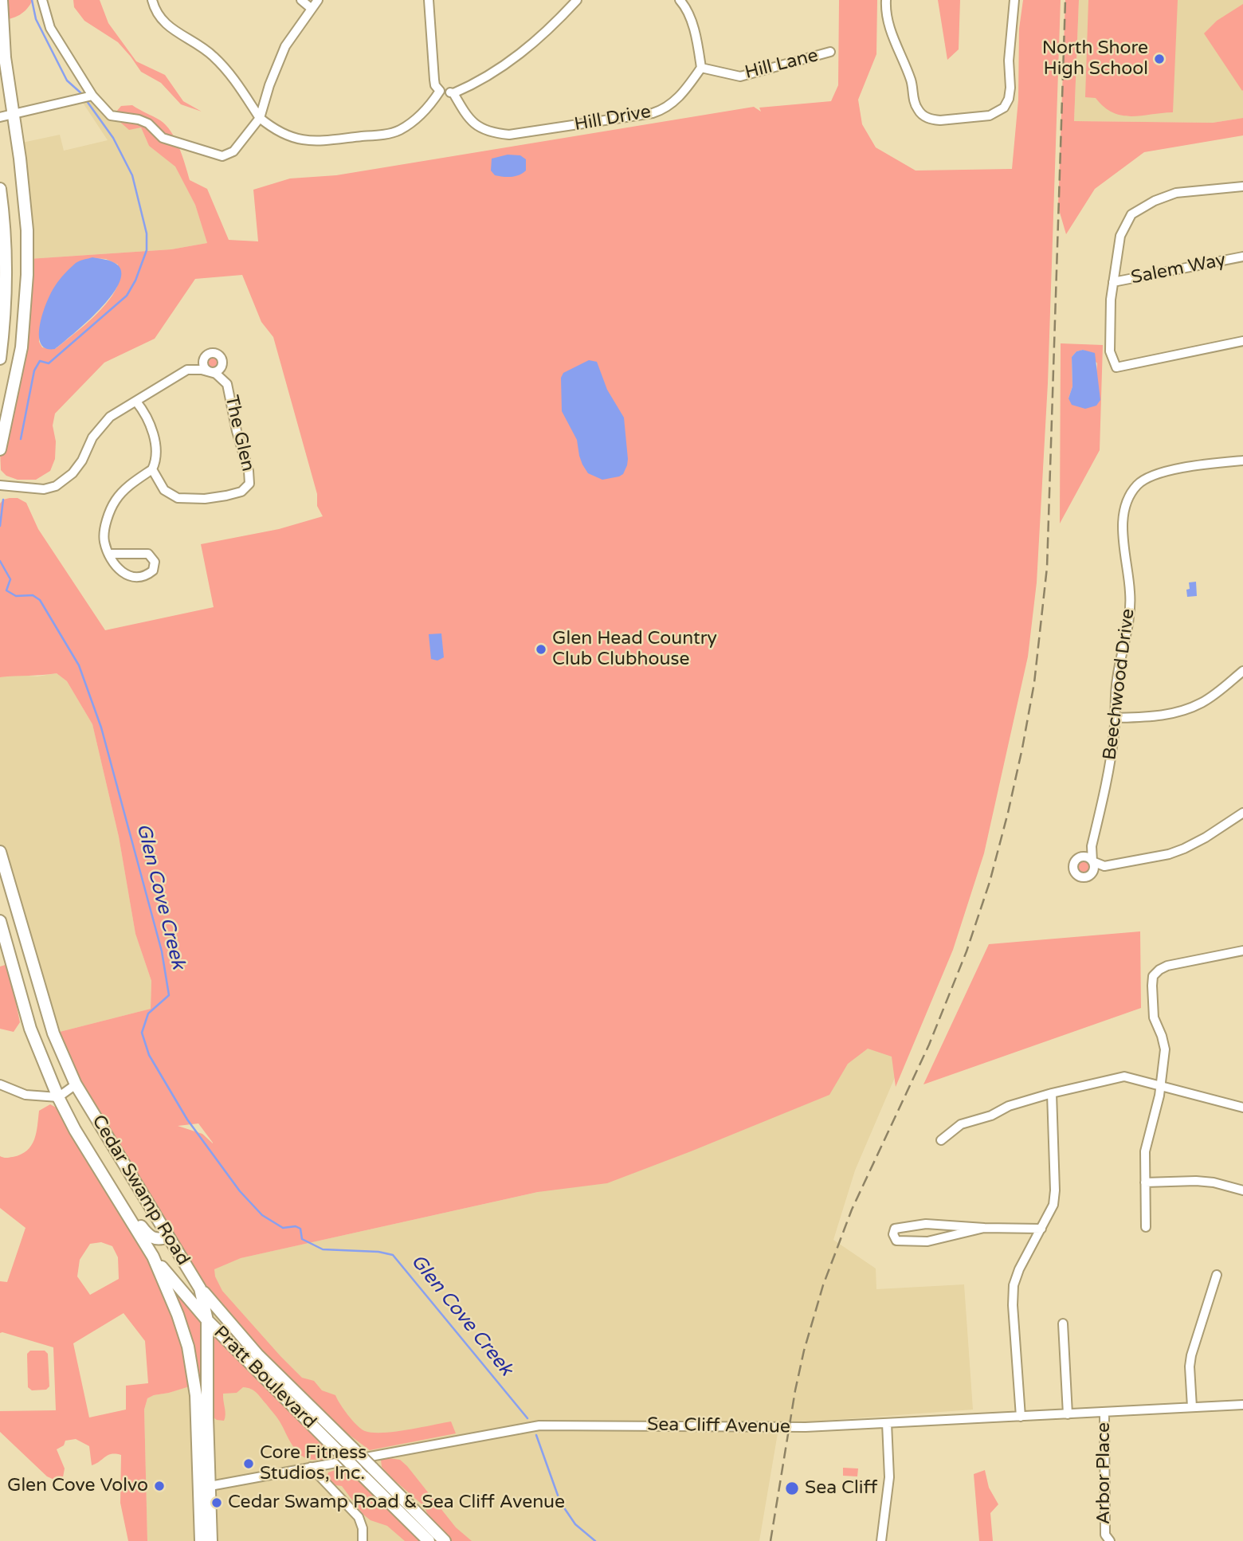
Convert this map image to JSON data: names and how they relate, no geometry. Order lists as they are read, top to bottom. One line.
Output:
{"streets":{"main road":["Cedar Swamp Road","Pratt Boulevard"],"street":["Hill Lane","Hill Drive","Salem Way","The Glen","Beechwood Drive","Sea Cliff Avenue","Arbor Place"]},"crossings":[["Hill Lane","Hill Drive"],["Cedar Swamp Road","Pratt Boulevard"],["Cedar Swamp Road","Sea Cliff Avenue"],["Sea Cliff Avenue","Arbor Place"]],"water":["Glen Cove Creek"],"places":["North Shore High School","Glen Head Country Club Clubhouse","Core Fitness Studios, Inc.","Glen Cove Volvo","Sea Cliff","Cedar Swamp Road & Sea Cliff Avenue"]}
